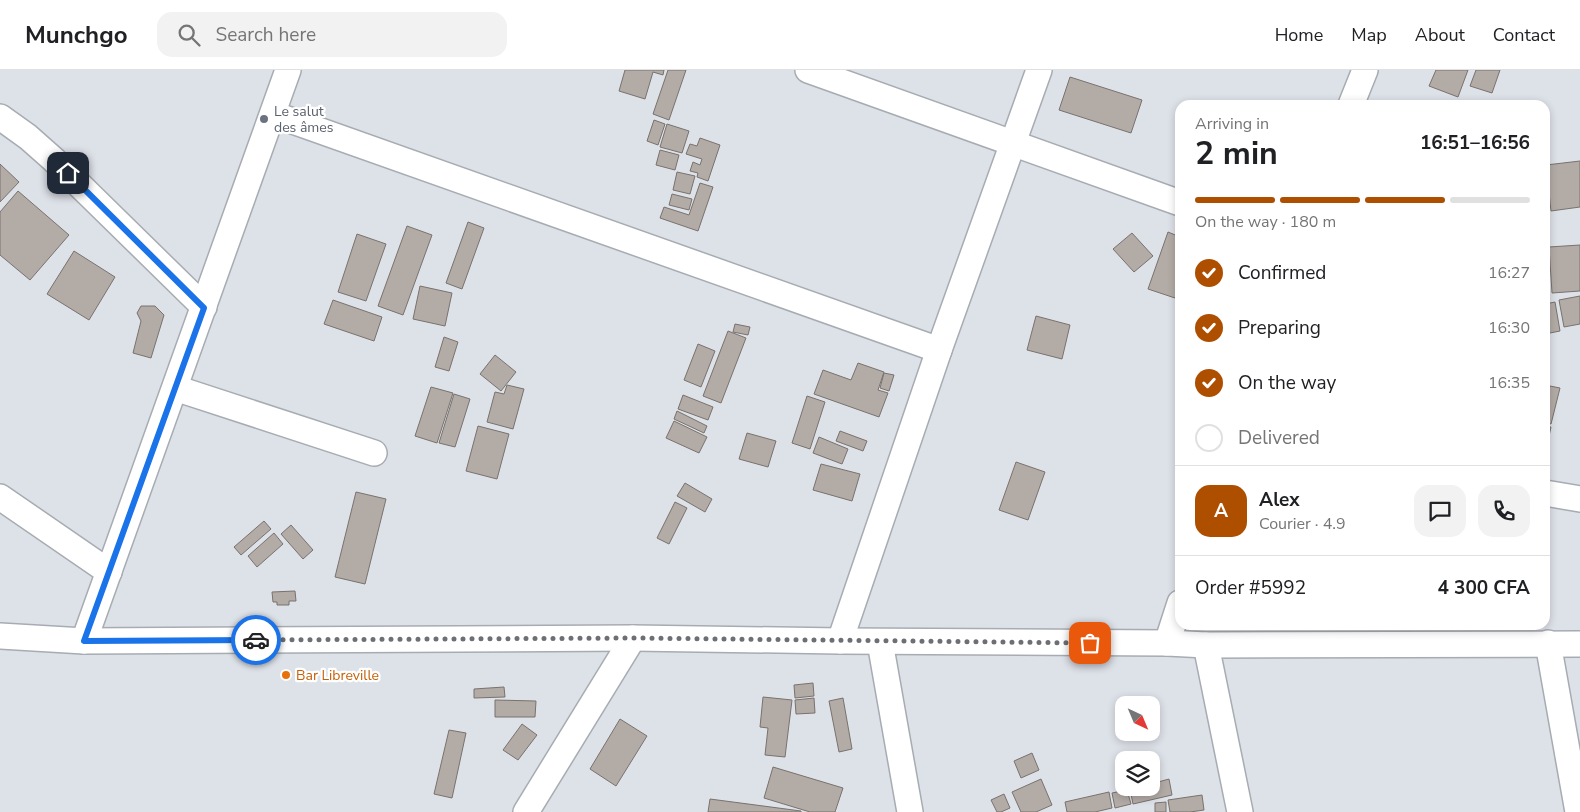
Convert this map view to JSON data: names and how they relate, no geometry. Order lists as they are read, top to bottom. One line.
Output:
{"places":["Le salut des âmes","Bar Libreville"],"north":"bottom right","page":{"header":"Munchgo","search":"Search here","nav":["Home","Map","About","Contact"],"heading":["2 min","Arriving in","16:51–16:56"],"panel":["Alex","Courier · 4.9","Order #5992","4 300 CFA"],"bar":"On the way · 180 m","list":[["Confirmed","16:27"],["Preparing","16:30"],["On the way","16:35"],"Delivered"],"round":"A"}}
